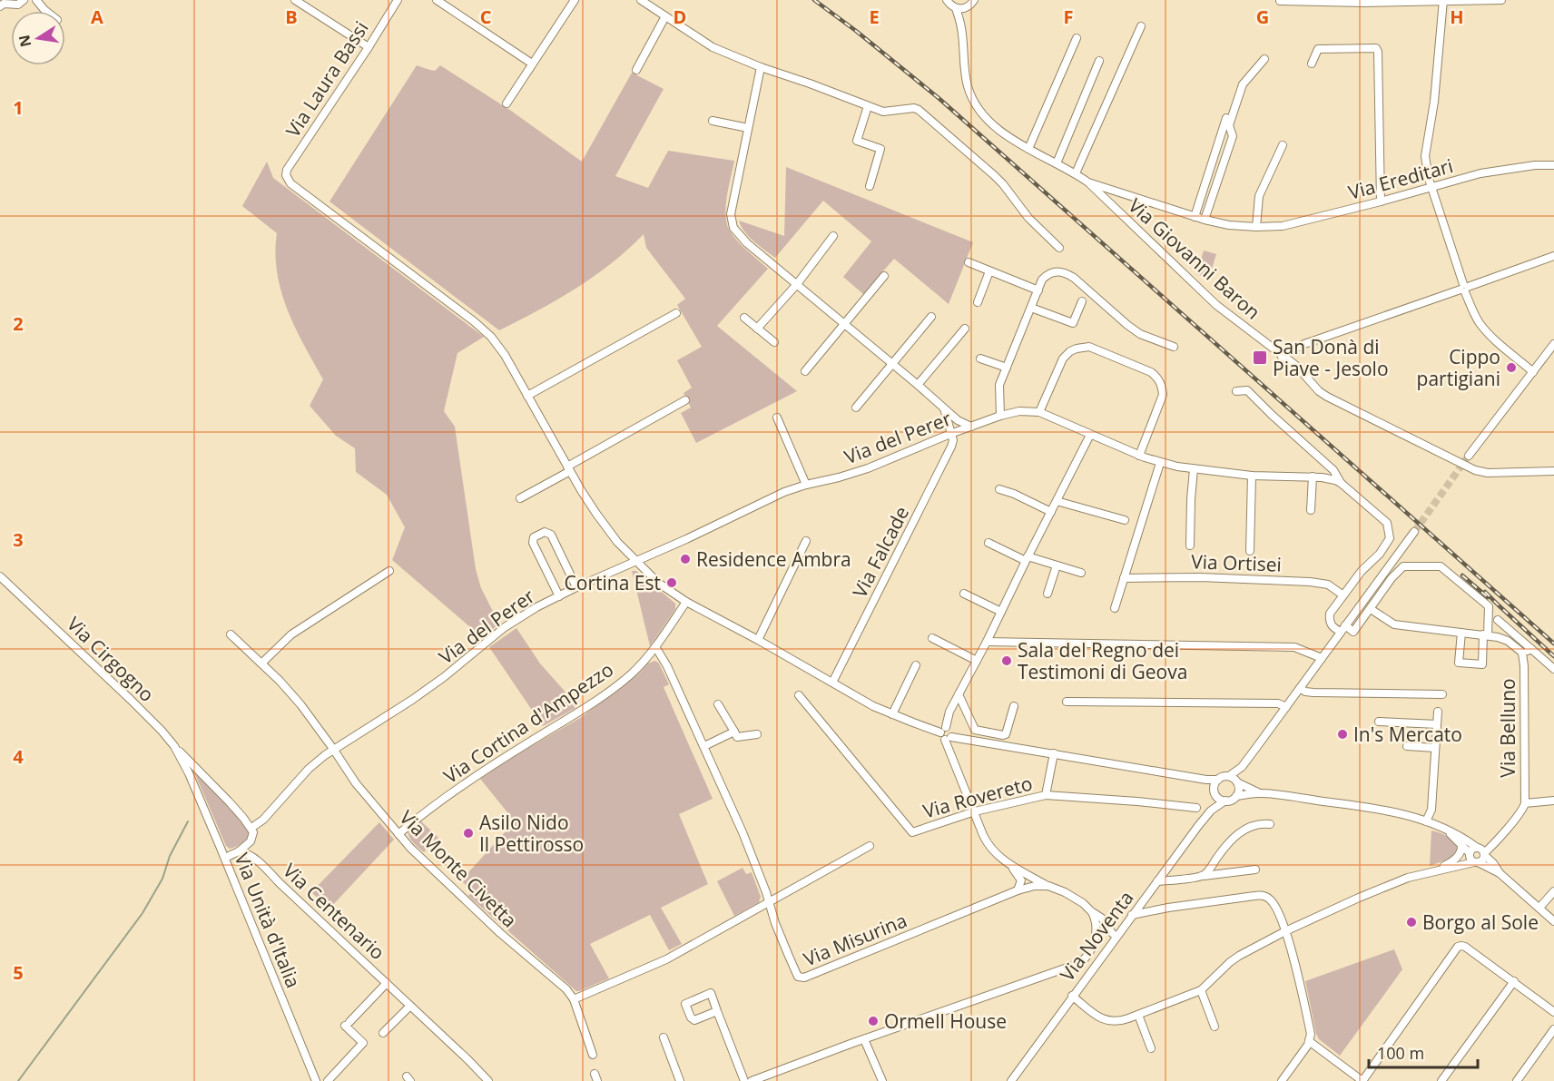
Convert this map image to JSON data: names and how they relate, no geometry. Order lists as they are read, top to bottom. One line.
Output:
{"streets":{"street":["Via Laura Bassi","Via Ereditari","Via Giovanni Baron","Via del Perer","Via Falcade","Via Ortisei","Via Cirgogno","Via Cortina d'Ampezzo","Via Belluno","Via Rovereto","Via Monte Civetta","Via Centenario","Via Unità d'Italia","Via Noventa","Via Misurina"]},"crossings":[["Via Ereditari","Via Giovanni Baron"],["Via del Perer","Via Falcade"],["Via del Perer","Via Ortisei"],["Via del Perer","Via Monte Civetta"],["Via Cirgogno","Via Unità d'Italia"],["Via Cortina d'Ampezzo","Via Monte Civetta"],["Via Cortina d'Ampezzo","Via Misurina"]],"places":{"transit":["San Donà di Piave - Jesolo"],"other":["Cippo partigiani","Residence Ambra","Cortina Est","Sala del Regno dei Testimoni di Geova","In's Mercato","Asilo Nido Il Pettirosso","Borgo al Sole","Ormell House"]},"scale_bar":"100 m","north":"left","grid":{"columns":["A","B","C","D","E","F","G","H"],"rows":["1","2","3","4","5"]}}
